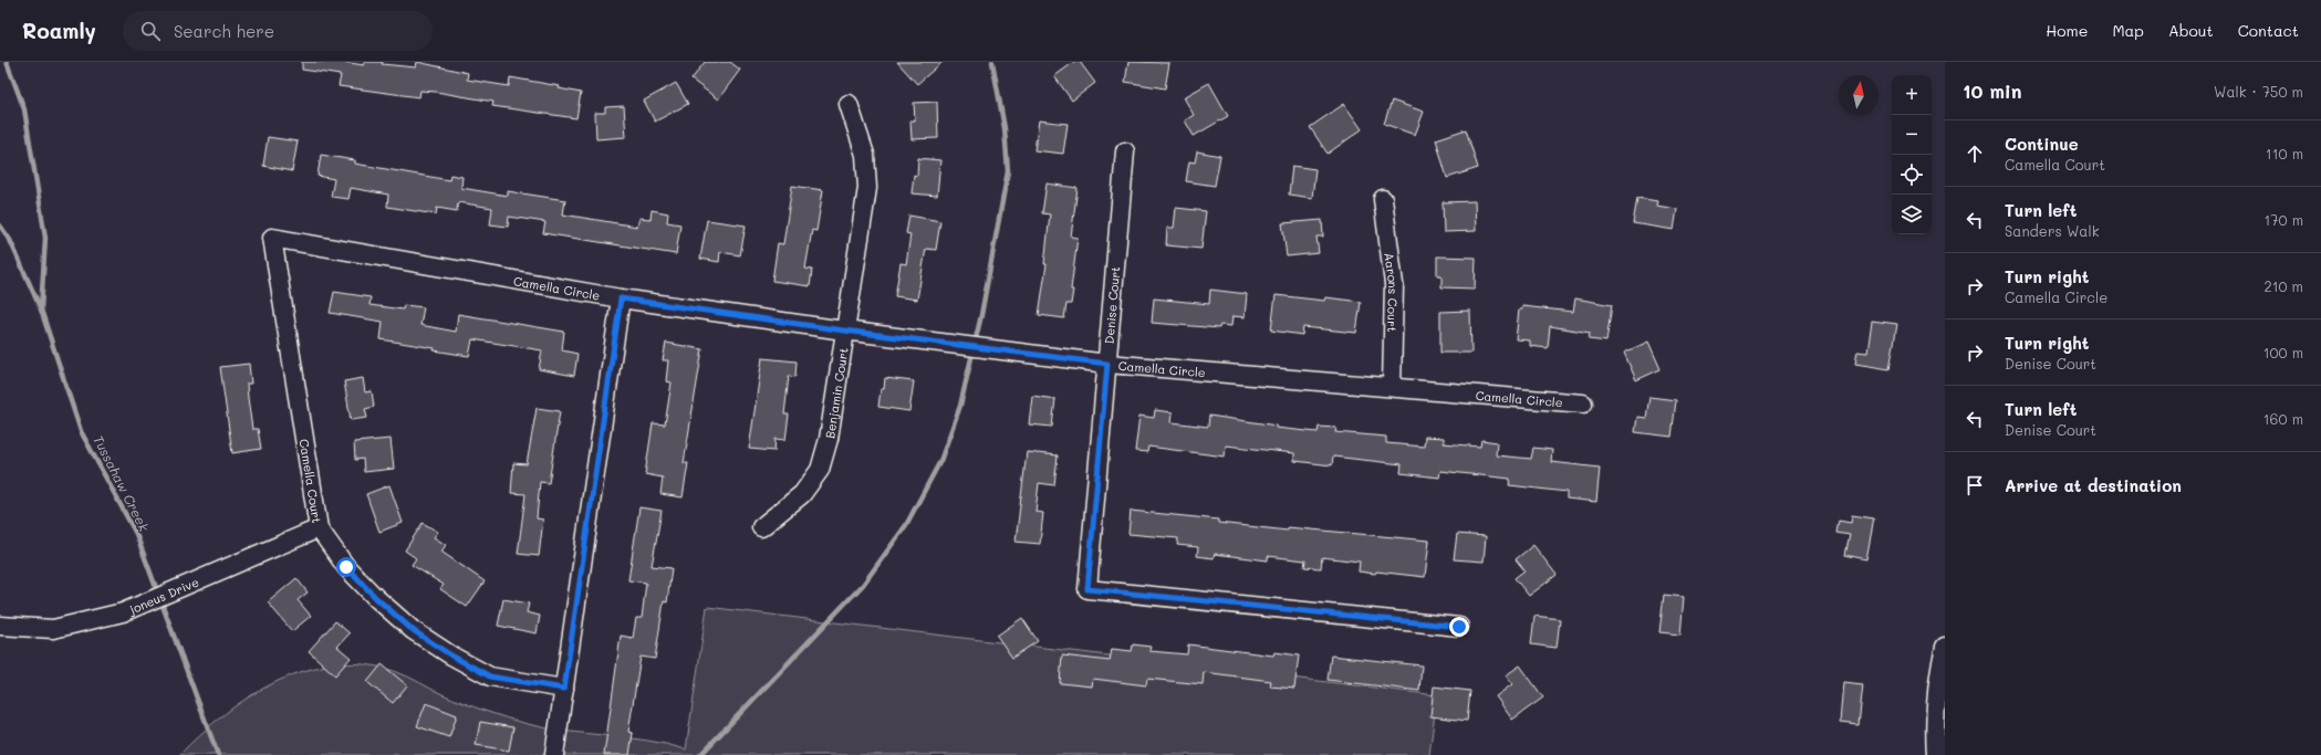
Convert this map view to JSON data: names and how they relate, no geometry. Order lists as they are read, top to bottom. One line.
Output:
{"streets":{"street":["Camella Circle","Aarons Court","Denise Court","Benjamin Court","Camella Court","joneus Drive"]},"crossings":[["Camella Circle","Aarons Court"],["Camella Circle","Denise Court"],["Camella Circle","Benjamin Court"],["Camella Circle","Camella Court"],["Camella Court","joneus Drive"]],"water":["Tussahaw Creek"],"north":"top","page":{"header":"Roamly","search":"Search here","nav":["Home","Map","About","Contact"],"heading":["10 min","Walk · 750 m"],"map_buttons":["+","−"],"list":[["Continue","Camella Court","110 m"],["Turn left","Sanders Walk","170 m"],["Turn right","Camella Circle","210 m"],["Turn right","Denise Court","100 m"],["Turn left","Denise Court","160 m"],"Arrive at destination"]}}
